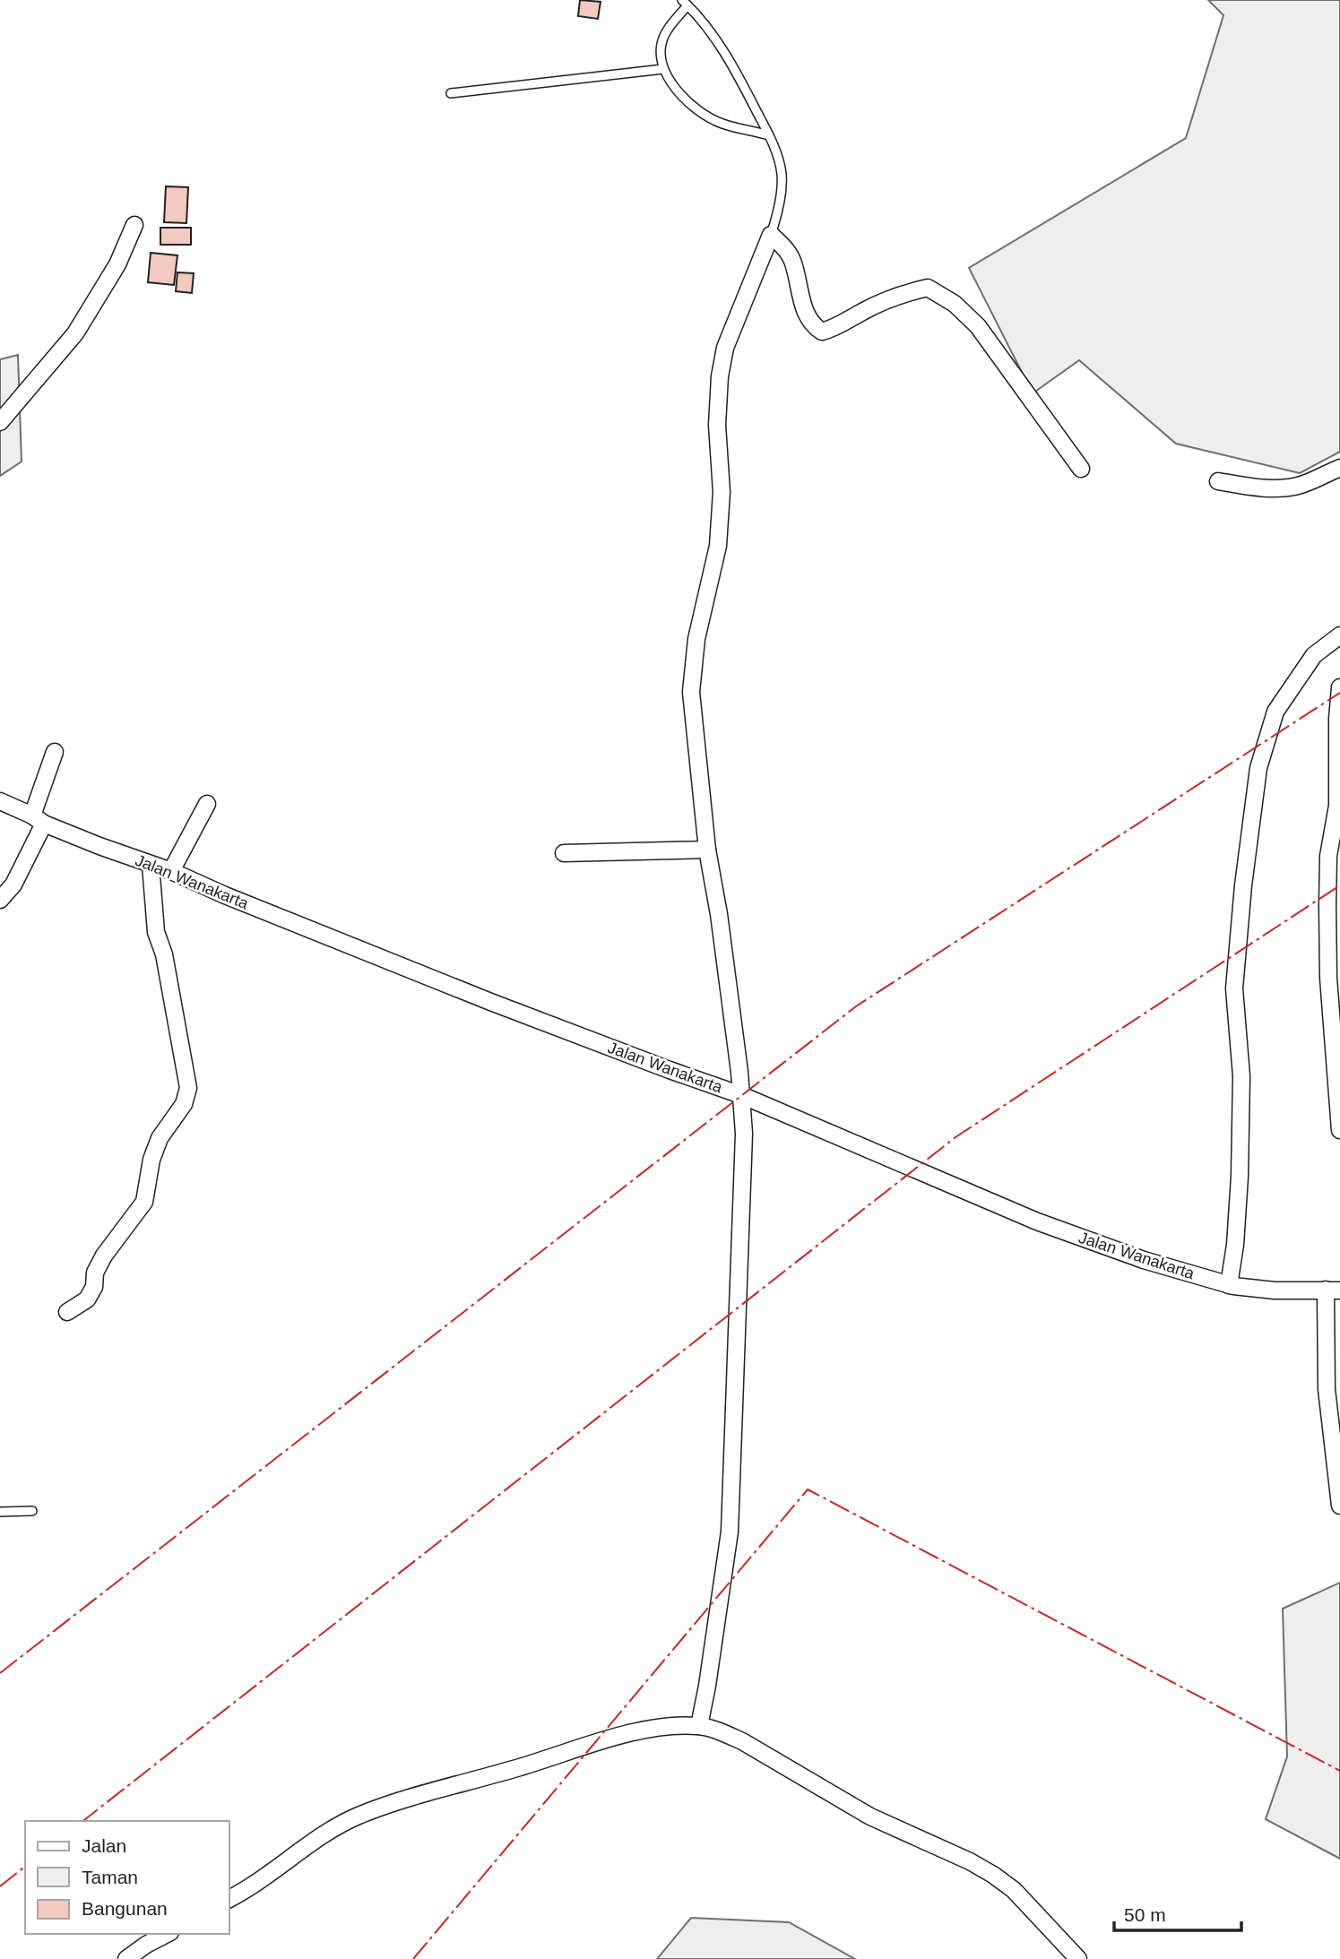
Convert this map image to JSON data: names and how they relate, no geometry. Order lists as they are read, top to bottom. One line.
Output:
{"streets":{"street":["Jalan Wanakarta"]},"legend":["Jalan","Taman","Bangunan"],"scale_bar":"50 m"}
